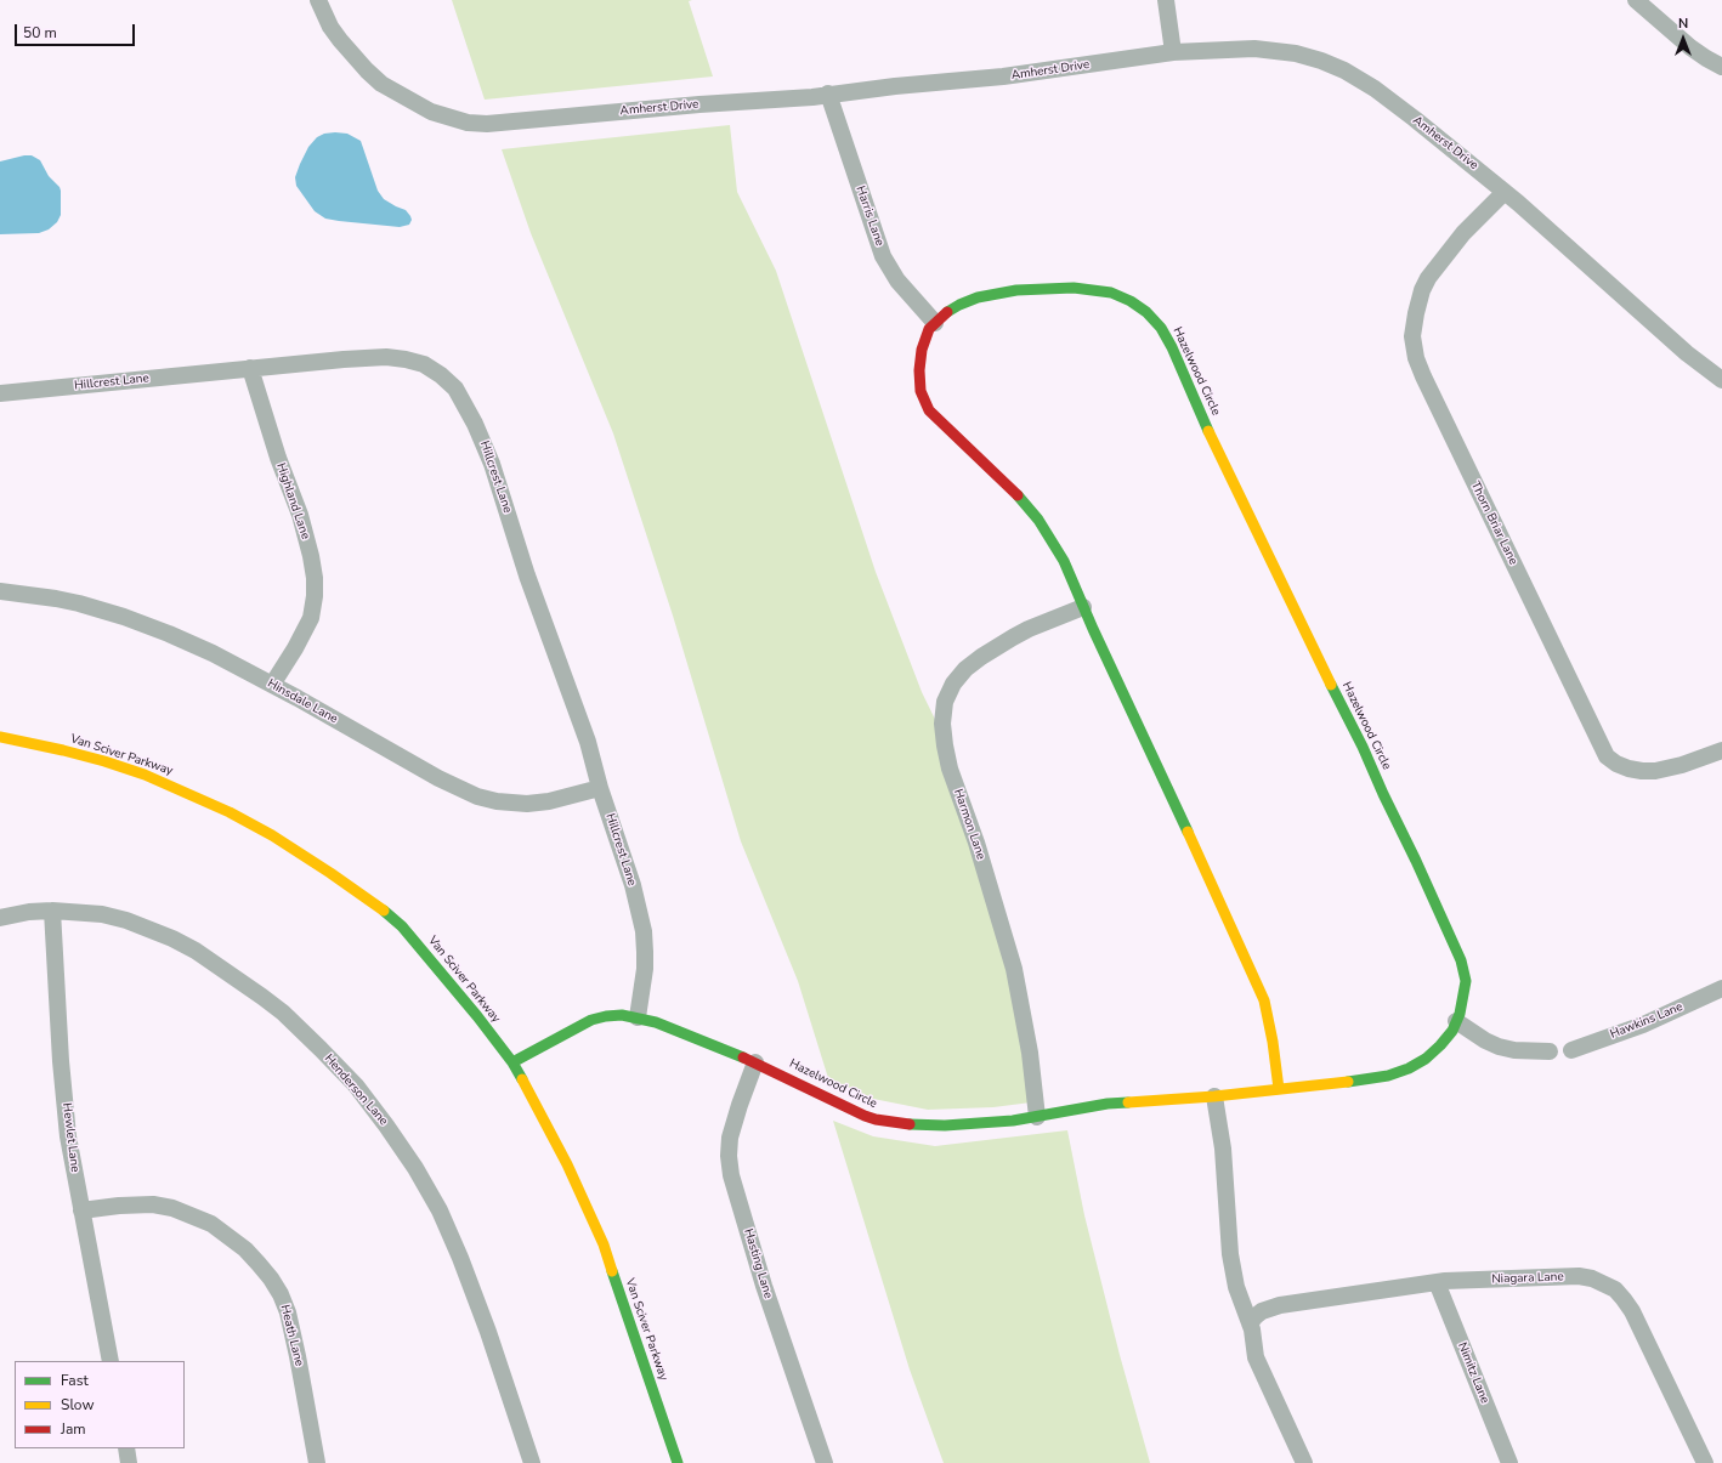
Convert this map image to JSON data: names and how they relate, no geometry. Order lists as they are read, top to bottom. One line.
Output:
{"streets":{"street":["Amherst Drive","Harris Lane","Hazelwood Circle","Hillcrest Lane","Highland Lane","Thorn Briar Lane","Hinsdale Lane","Van Sciver Parkway","Harmon Lane","Hawkins Lane","Henderson Lane","Hewlet Lane","Hasting Lane","Niagara Lane","Heath Lane","Nimitz Lane"]},"crossings":[["Amherst Drive","Harris Lane"],["Amherst Drive","Thorn Briar Lane"],["Harris Lane","Hazelwood Circle"],["Hazelwood Circle","Hillcrest Lane"],["Hazelwood Circle","Van Sciver Parkway"],["Hazelwood Circle","Harmon Lane"],["Hazelwood Circle","Hasting Lane"],["Hillcrest Lane","Highland Lane"],["Hillcrest Lane","Hinsdale Lane"],["Highland Lane","Hinsdale Lane"],["Henderson Lane","Hewlet Lane"],["Hewlet Lane","Heath Lane"],["Niagara Lane","Nimitz Lane"]],"legend":["Fast","Slow","Jam"],"scale_bar":"50 m","north":"top"}
